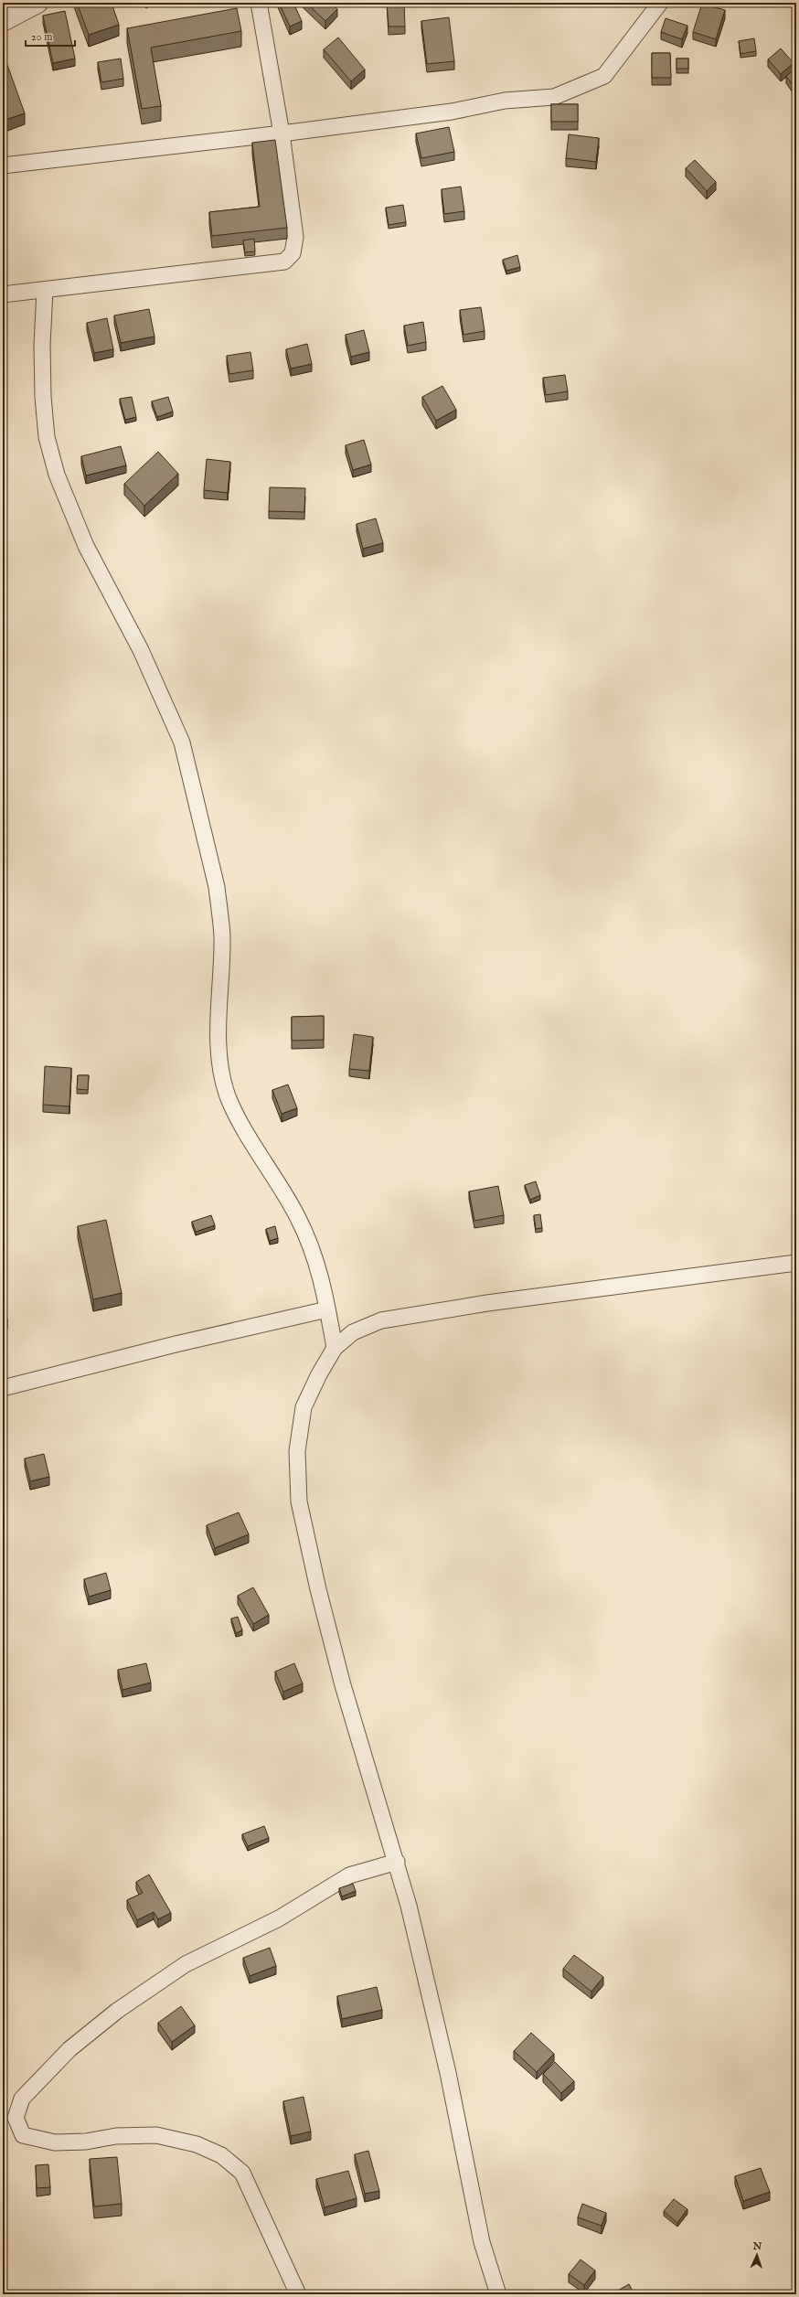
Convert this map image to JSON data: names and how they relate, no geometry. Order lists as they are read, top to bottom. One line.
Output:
{"scale_bar":"20 m","north":"top"}
